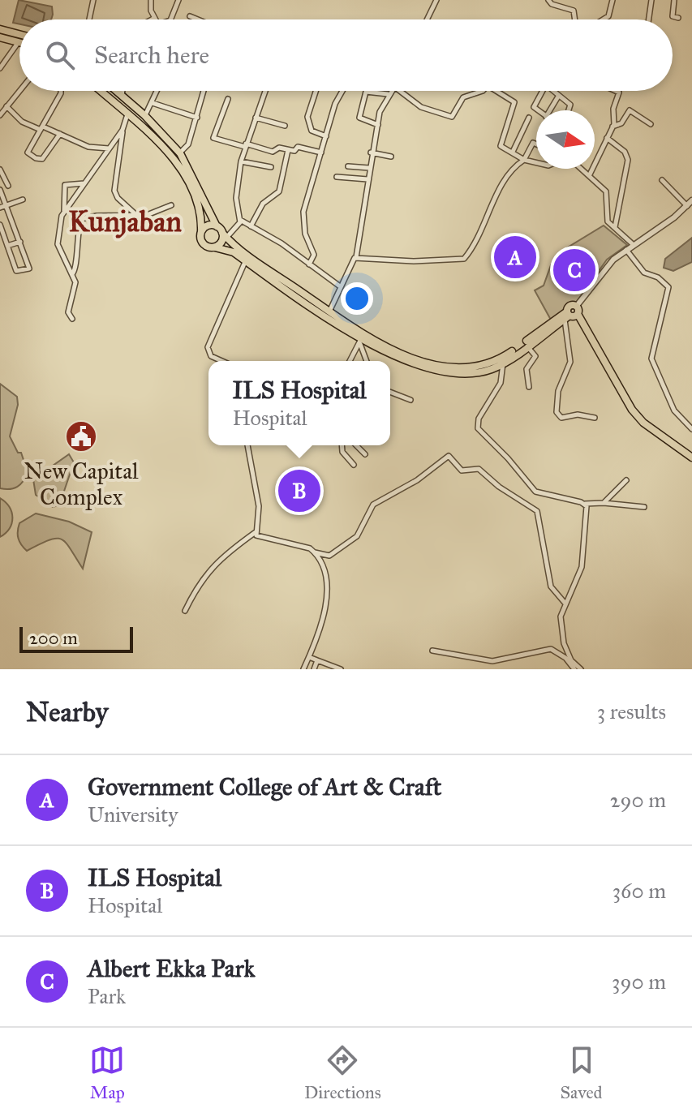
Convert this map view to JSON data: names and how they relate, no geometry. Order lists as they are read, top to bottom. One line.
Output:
{"districts":["Kunjaban"],"places":{"public building":["New Capital Complex"]},"scale_bar":"200 m","north":"right","page":{"search":"Search here","pins":["A","C","B"],"popup":["ILS Hospital","Hospital"],"scale":"200 m","heading":["Nearby","3 results"],"list":[{"mark":"A","name":"Government College of Art & Craft","note":"University","value":"290 m"},{"mark":"B","name":"ILS Hospital","note":"Hospital","value":"360 m"},{"mark":"C","name":"Albert Ekka Park","note":"Park","value":"390 m"}],"nav":["Map","Directions","Saved"]}}
